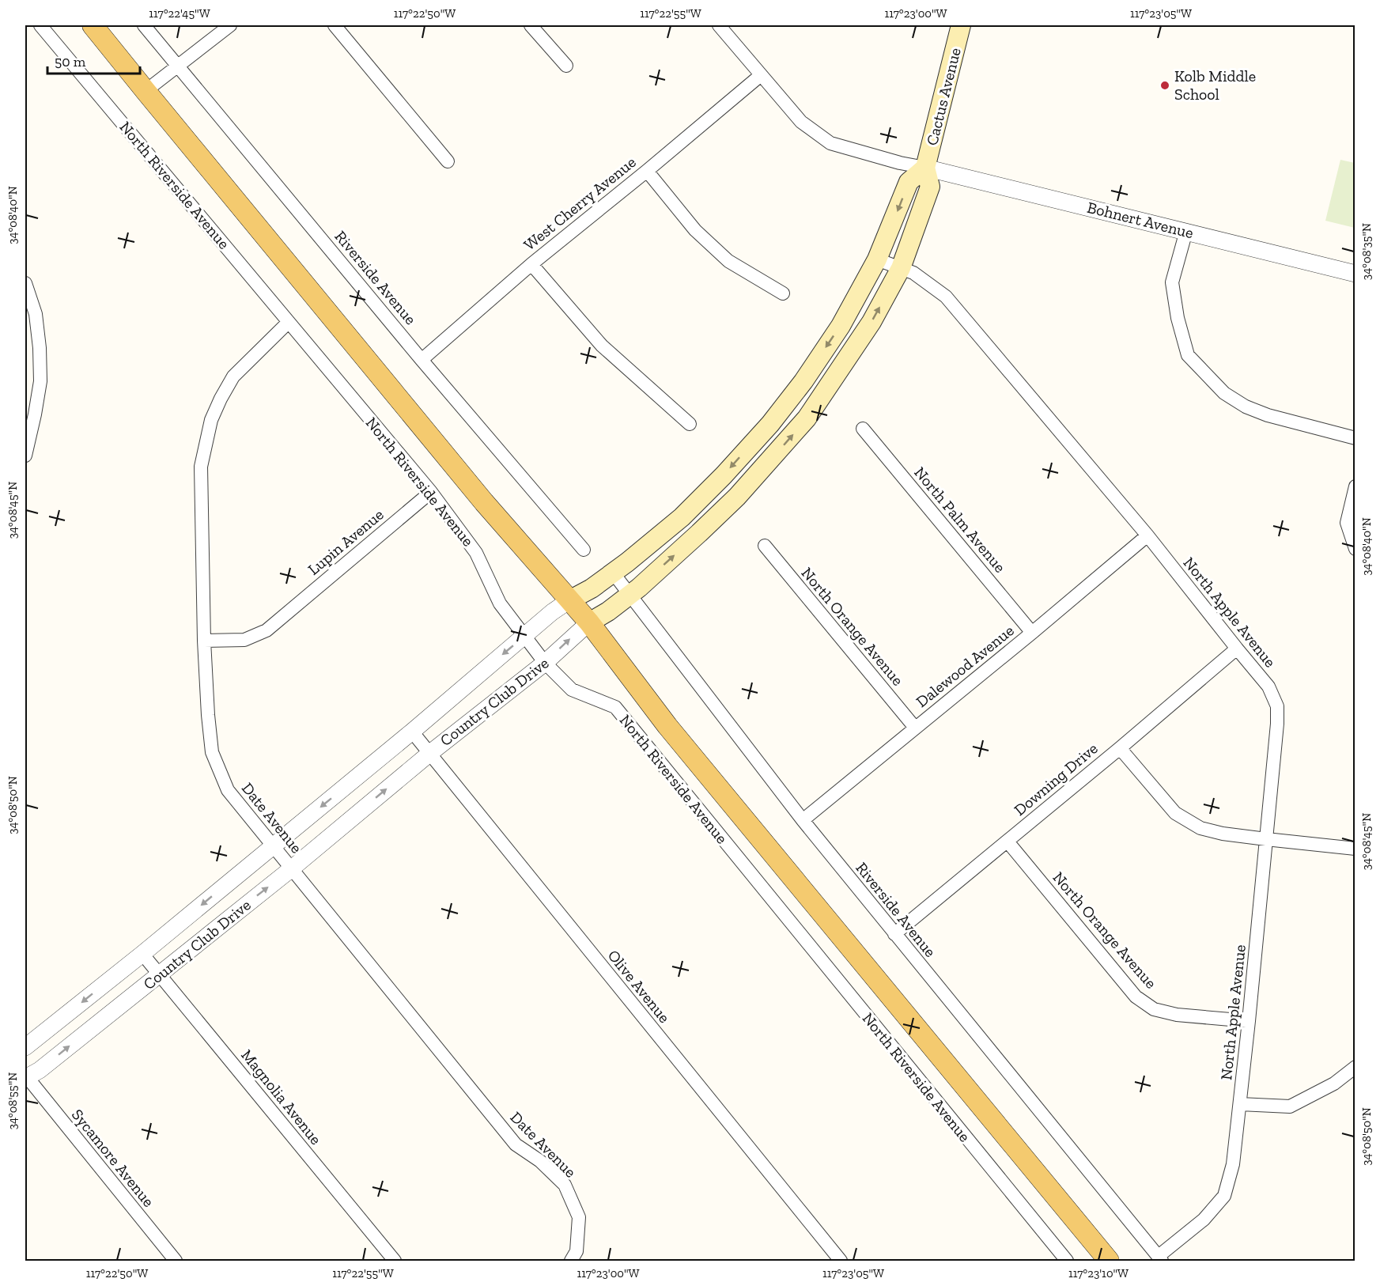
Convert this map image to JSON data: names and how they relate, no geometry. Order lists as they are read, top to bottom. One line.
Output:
{"streets":{"main road":["Cactus Avenue","North Riverside Avenue","Country Club Drive"],"street":["West Cherry Avenue","Bohnert Avenue","Riverside Avenue","North Palm Avenue","Lupin Avenue","North Apple Avenue","North Orange Avenue","Dalewood Avenue","Downing Drive","Date Avenue","Olive Avenue","Magnolia Avenue","Sycamore Avenue"]},"crossings":[["Cactus Avenue","Bohnert Avenue"],["Cactus Avenue","Country Club Drive"],["North Riverside Avenue","Lupin Avenue"],["North Riverside Avenue","Country Club Drive"],["North Riverside Avenue","Date Avenue"],["West Cherry Avenue","Riverside Avenue"],["Bohnert Avenue","Country Club Drive"],["Riverside Avenue","North Apple Avenue"],["Riverside Avenue","Dalewood Avenue"],["Riverside Avenue","Country Club Drive"],["Riverside Avenue","Downing Drive"],["North Palm Avenue","Dalewood Avenue"],["Lupin Avenue","Date Avenue"],["North Apple Avenue","North Orange Avenue"],["North Apple Avenue","Dalewood Avenue"],["North Apple Avenue","Country Club Drive"],["North Apple Avenue","Downing Drive"],["North Orange Avenue","Dalewood Avenue"],["North Orange Avenue","Downing Drive"],["Country Club Drive","Date Avenue"],["Country Club Drive","Olive Avenue"],["Country Club Drive","Magnolia Avenue"],["Country Club Drive","Sycamore Avenue"]],"places":["Kolb Middle School"],"scale_bar":"50 m","coordinates":["117°22'45\"W","117°22'50\"W","117°22'55\"W","117°23'00\"W","117°23'05\"W","34°08'40\"N","34°08'35\"N","34°08'45\"N","34°08'50\"N","34°08'55\"N","117°23'10\"W"]}
